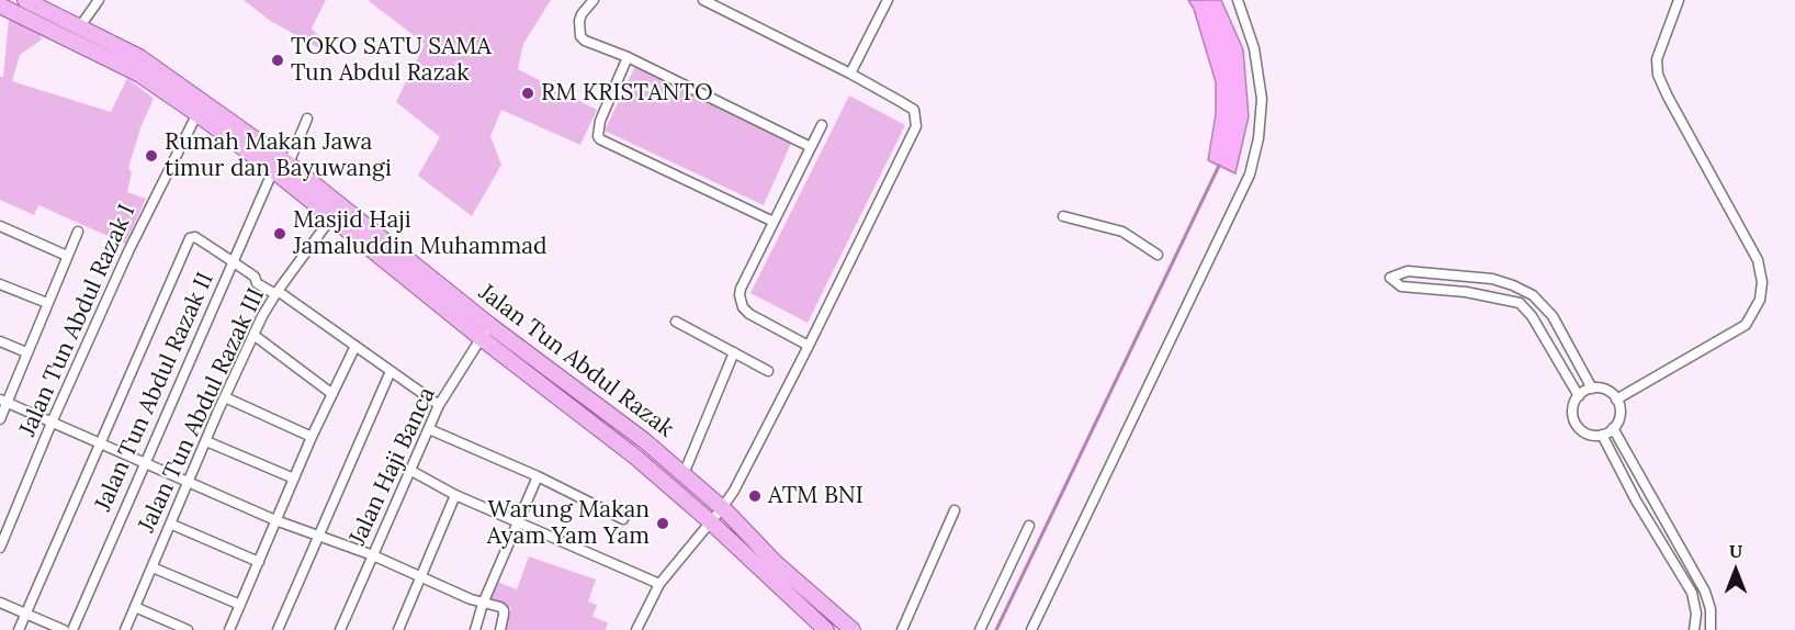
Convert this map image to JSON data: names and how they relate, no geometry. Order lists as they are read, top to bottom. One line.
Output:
{"streets":{"main road":["Jalan Tun Abdul Razak"],"street":["Jalan Tun Abdul Razak I","Jalan Tun Abdul Razak II","Jalan Tun Abdul Razak III","Jalan Haji Banca"]},"crossings":[["Jalan Tun Abdul Razak I","Jalan Tun Abdul Razak"],["Jalan Tun Abdul Razak","Jalan Tun Abdul Razak II"],["Jalan Tun Abdul Razak","Jalan Tun Abdul Razak III"],["Jalan Tun Abdul Razak","Jalan Haji Banca"]],"places":["TOKO SATU SAMA Tun Abdul Razak","RM KRISTANTO","Rumah Makan Jawa timur dan Bayuwangi","Masjid Haji Jamaluddin Muhammad","ATM BNI","Warung Makan Ayam Yam Yam"],"north":"top"}
